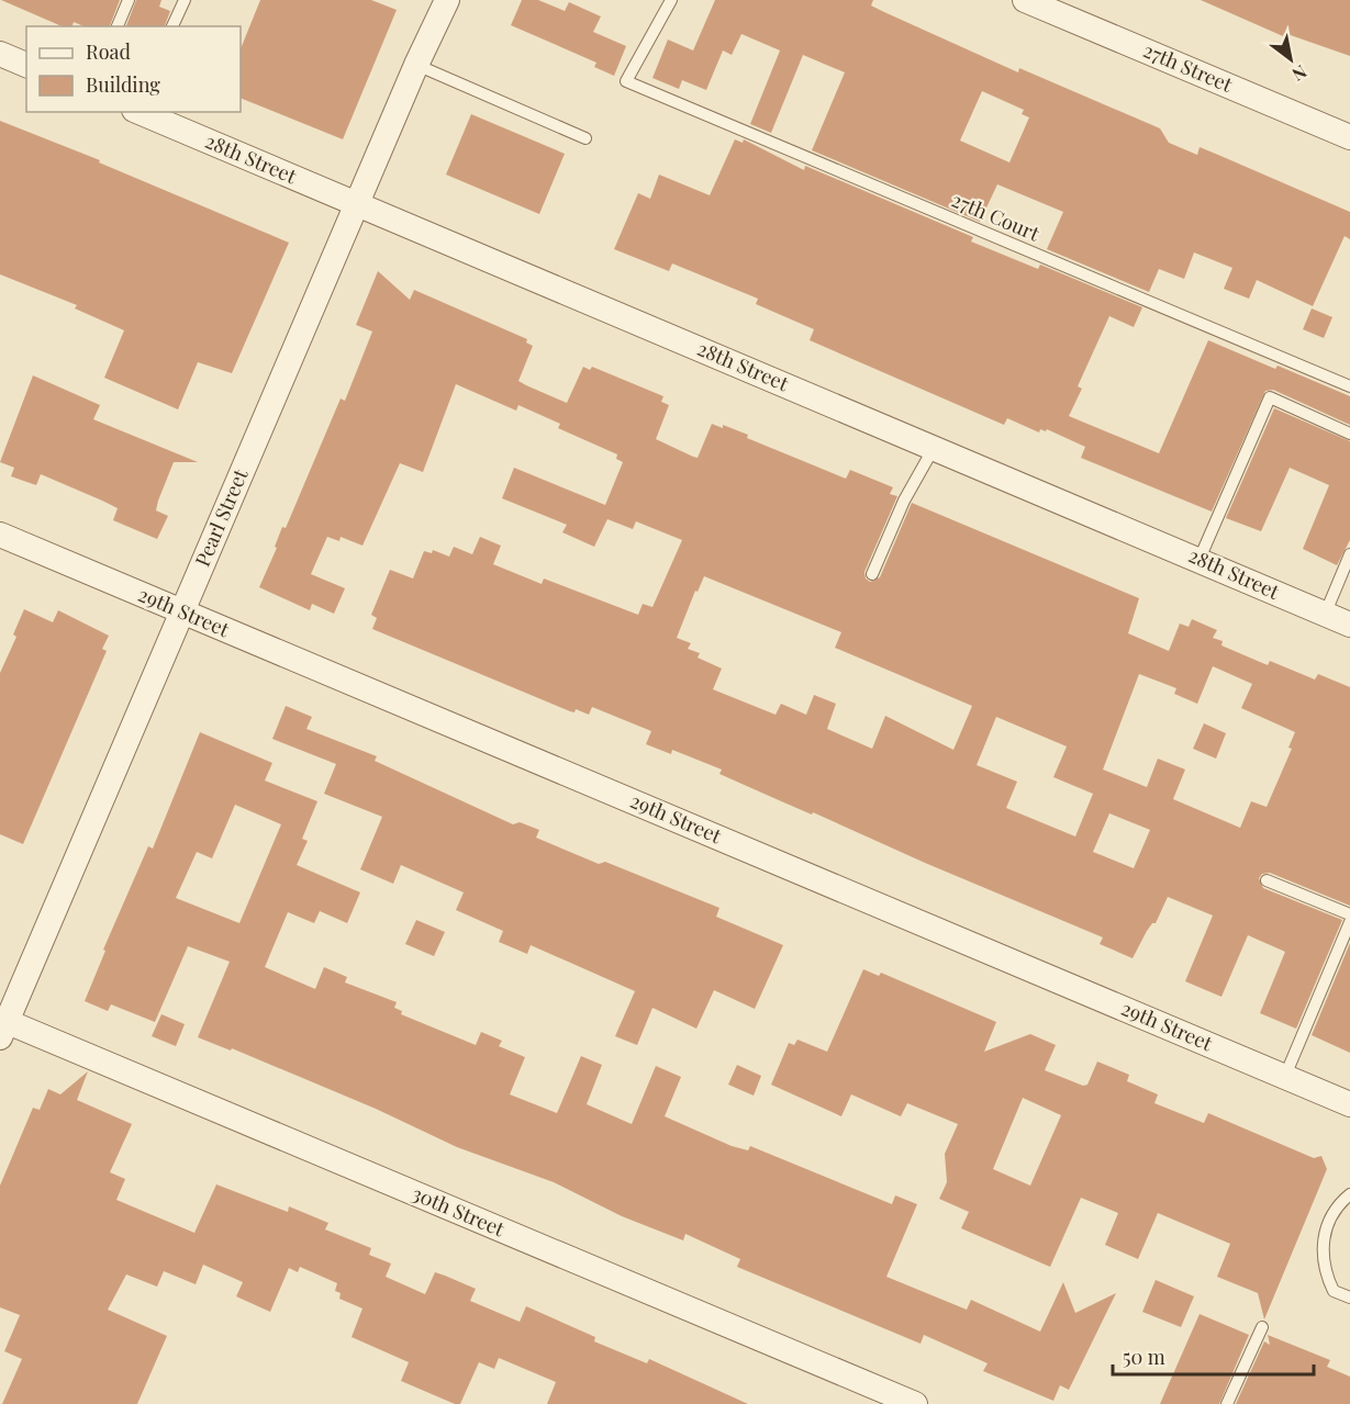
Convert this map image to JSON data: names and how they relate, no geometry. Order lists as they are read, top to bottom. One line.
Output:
{"streets":{"street":["27th Street","28th Street","Pearl Street","29th Street","30th Street"],"lane":["27th Court"]},"crossings":[["28th Street","Pearl Street"],["Pearl Street","29th Street"],["Pearl Street","30th Street"]],"legend":["Road","Building"],"scale_bar":"50 m","north":"bottom right"}
